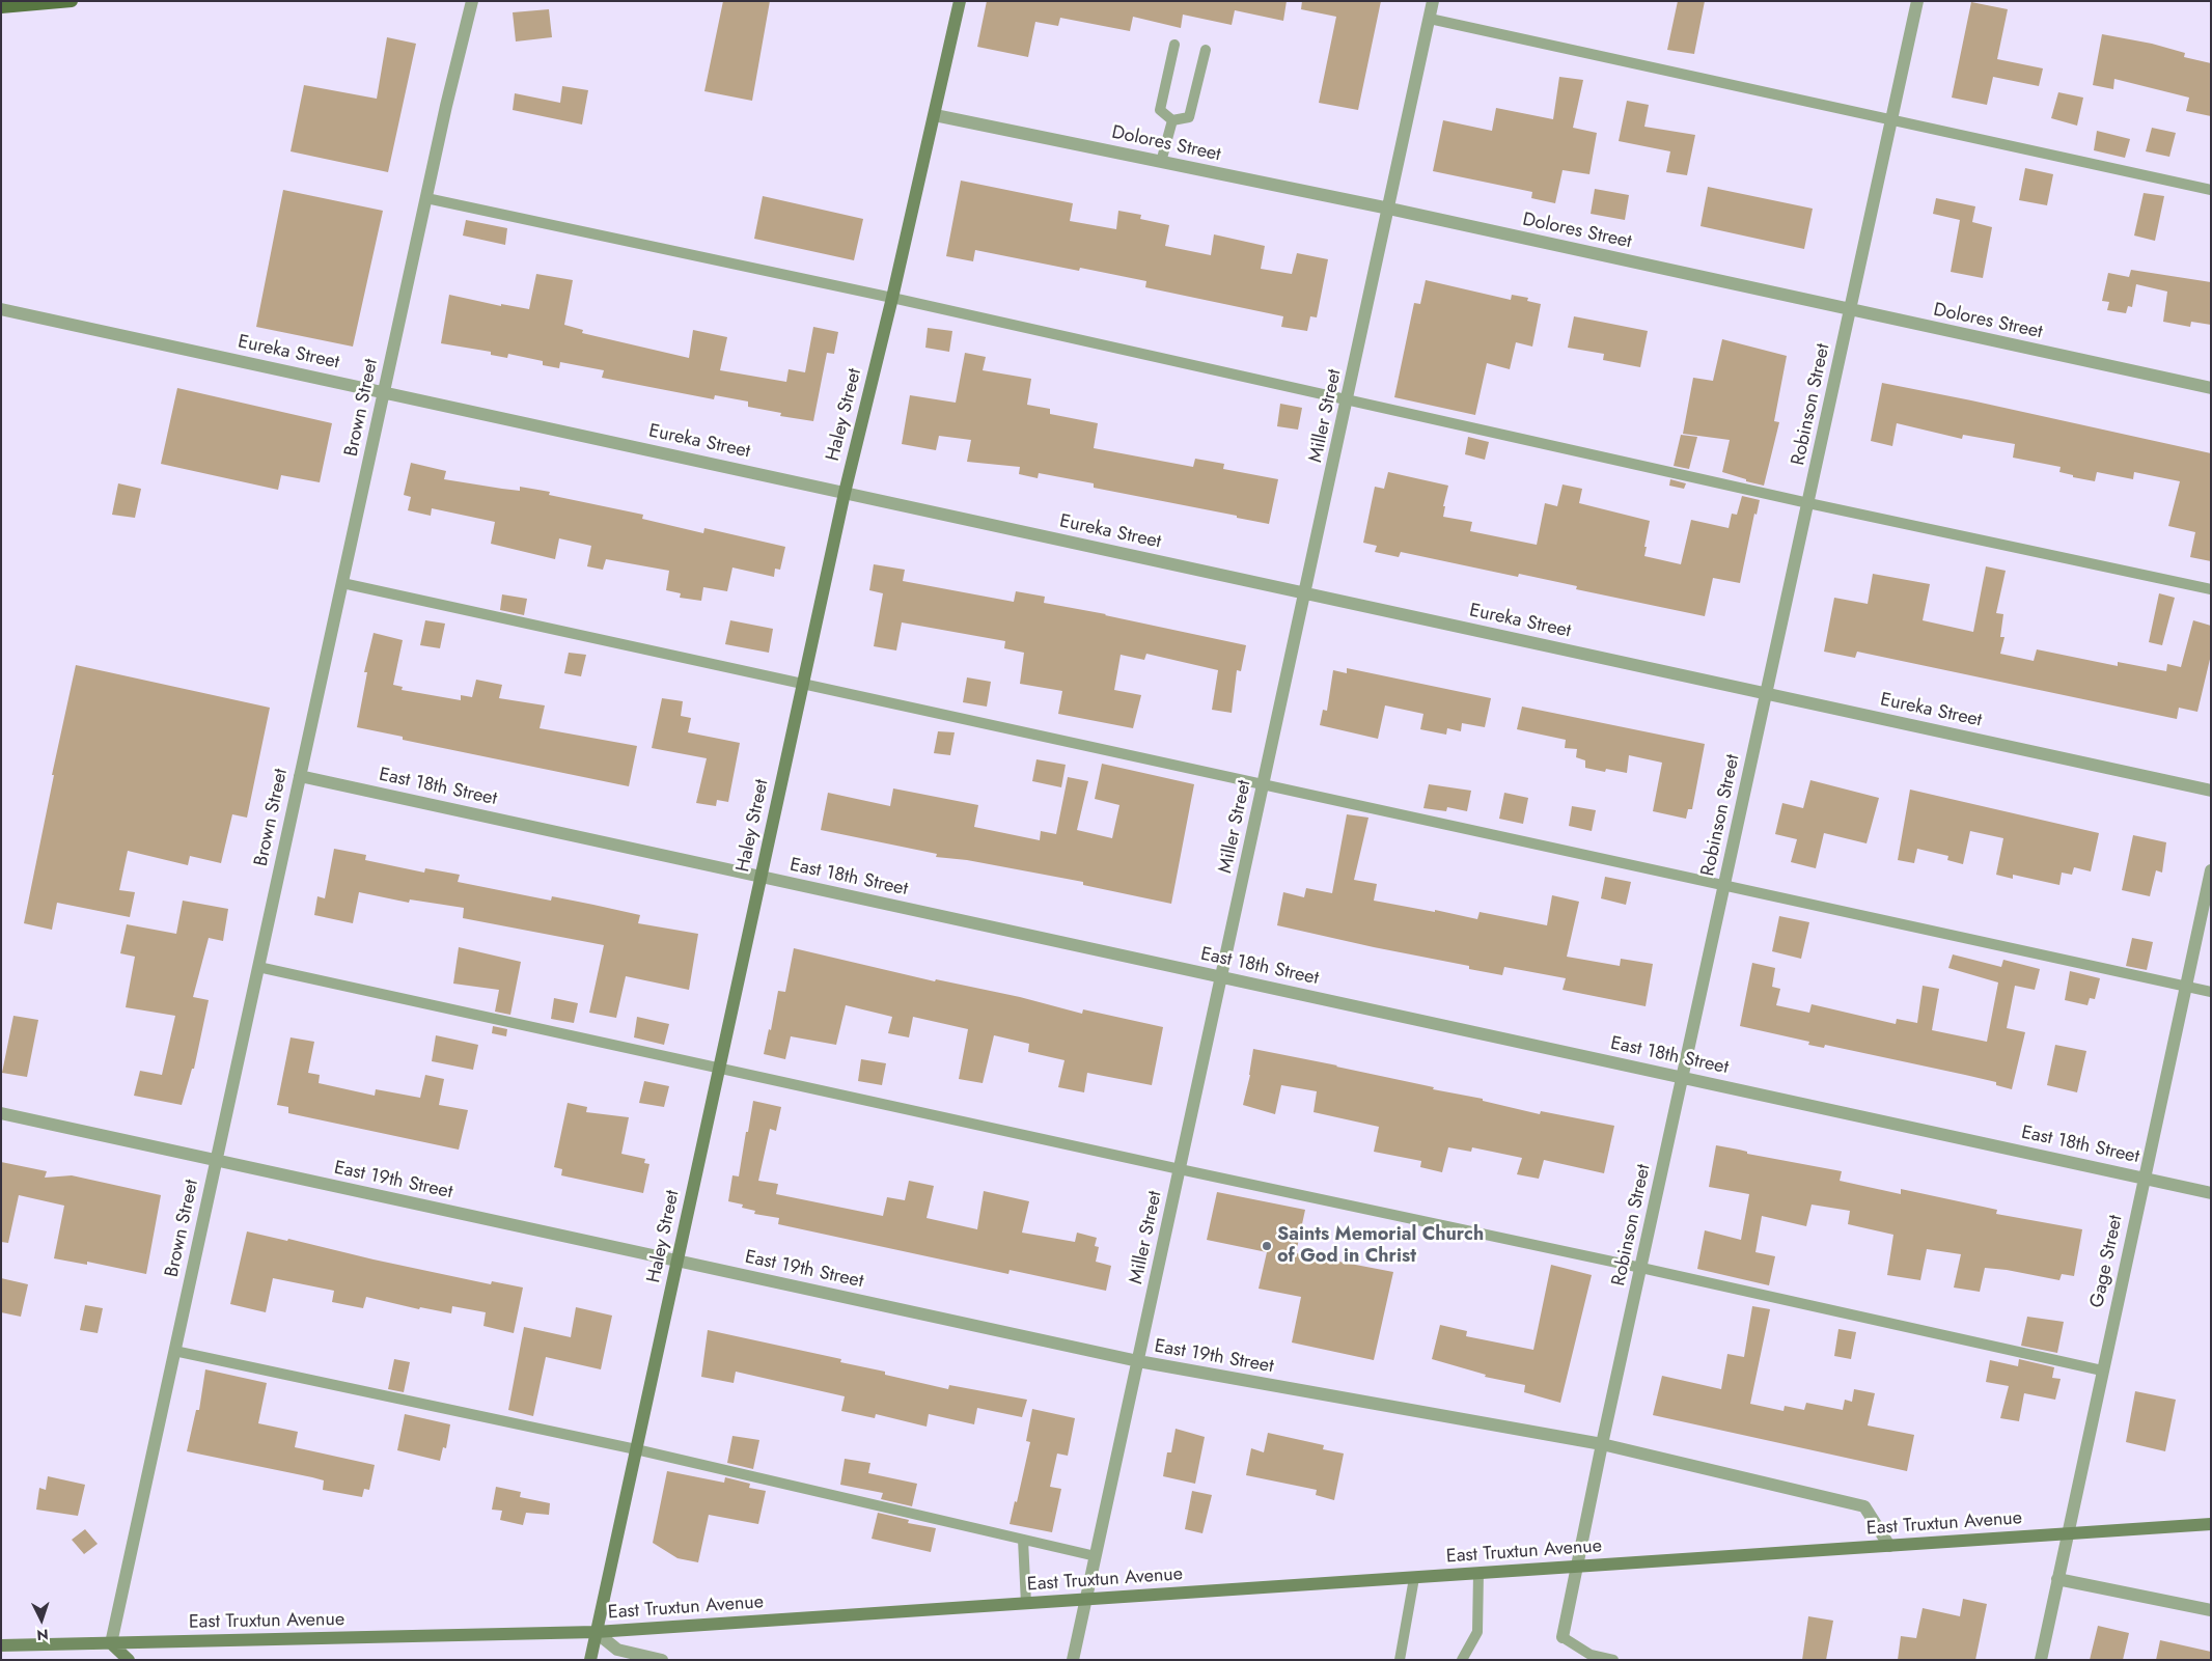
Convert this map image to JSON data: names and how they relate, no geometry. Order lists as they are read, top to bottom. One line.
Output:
{"streets":{"main road":["Haley Street","East Truxtun Avenue"],"street":["Dolores Street","Eureka Street","Robinson Street","Brown Street","Miller Street","East 18th Street","East 19th Street","Gage Street"]},"crossings":[["Dolores Street","Robinson Street"],["Dolores Street","Haley Street"],["Dolores Street","Miller Street"],["Eureka Street","Robinson Street"],["Eureka Street","Brown Street"],["Eureka Street","Haley Street"],["Eureka Street","Miller Street"],["Robinson Street","East 18th Street"],["Robinson Street","East 19th Street"],["Robinson Street","East Truxtun Avenue"],["Brown Street","East 18th Street"],["Brown Street","East 19th Street"],["Brown Street","East Truxtun Avenue"],["Haley Street","East 18th Street"],["Haley Street","East 19th Street"],["Haley Street","East Truxtun Avenue"],["Miller Street","East 18th Street"],["Miller Street","East 19th Street"],["Miller Street","East Truxtun Avenue"],["East 18th Street","Gage Street"],["East 19th Street","East Truxtun Avenue"],["Gage Street","East Truxtun Avenue"]],"places":["Saints Memorial Church of God in Christ"],"north":"bottom"}
